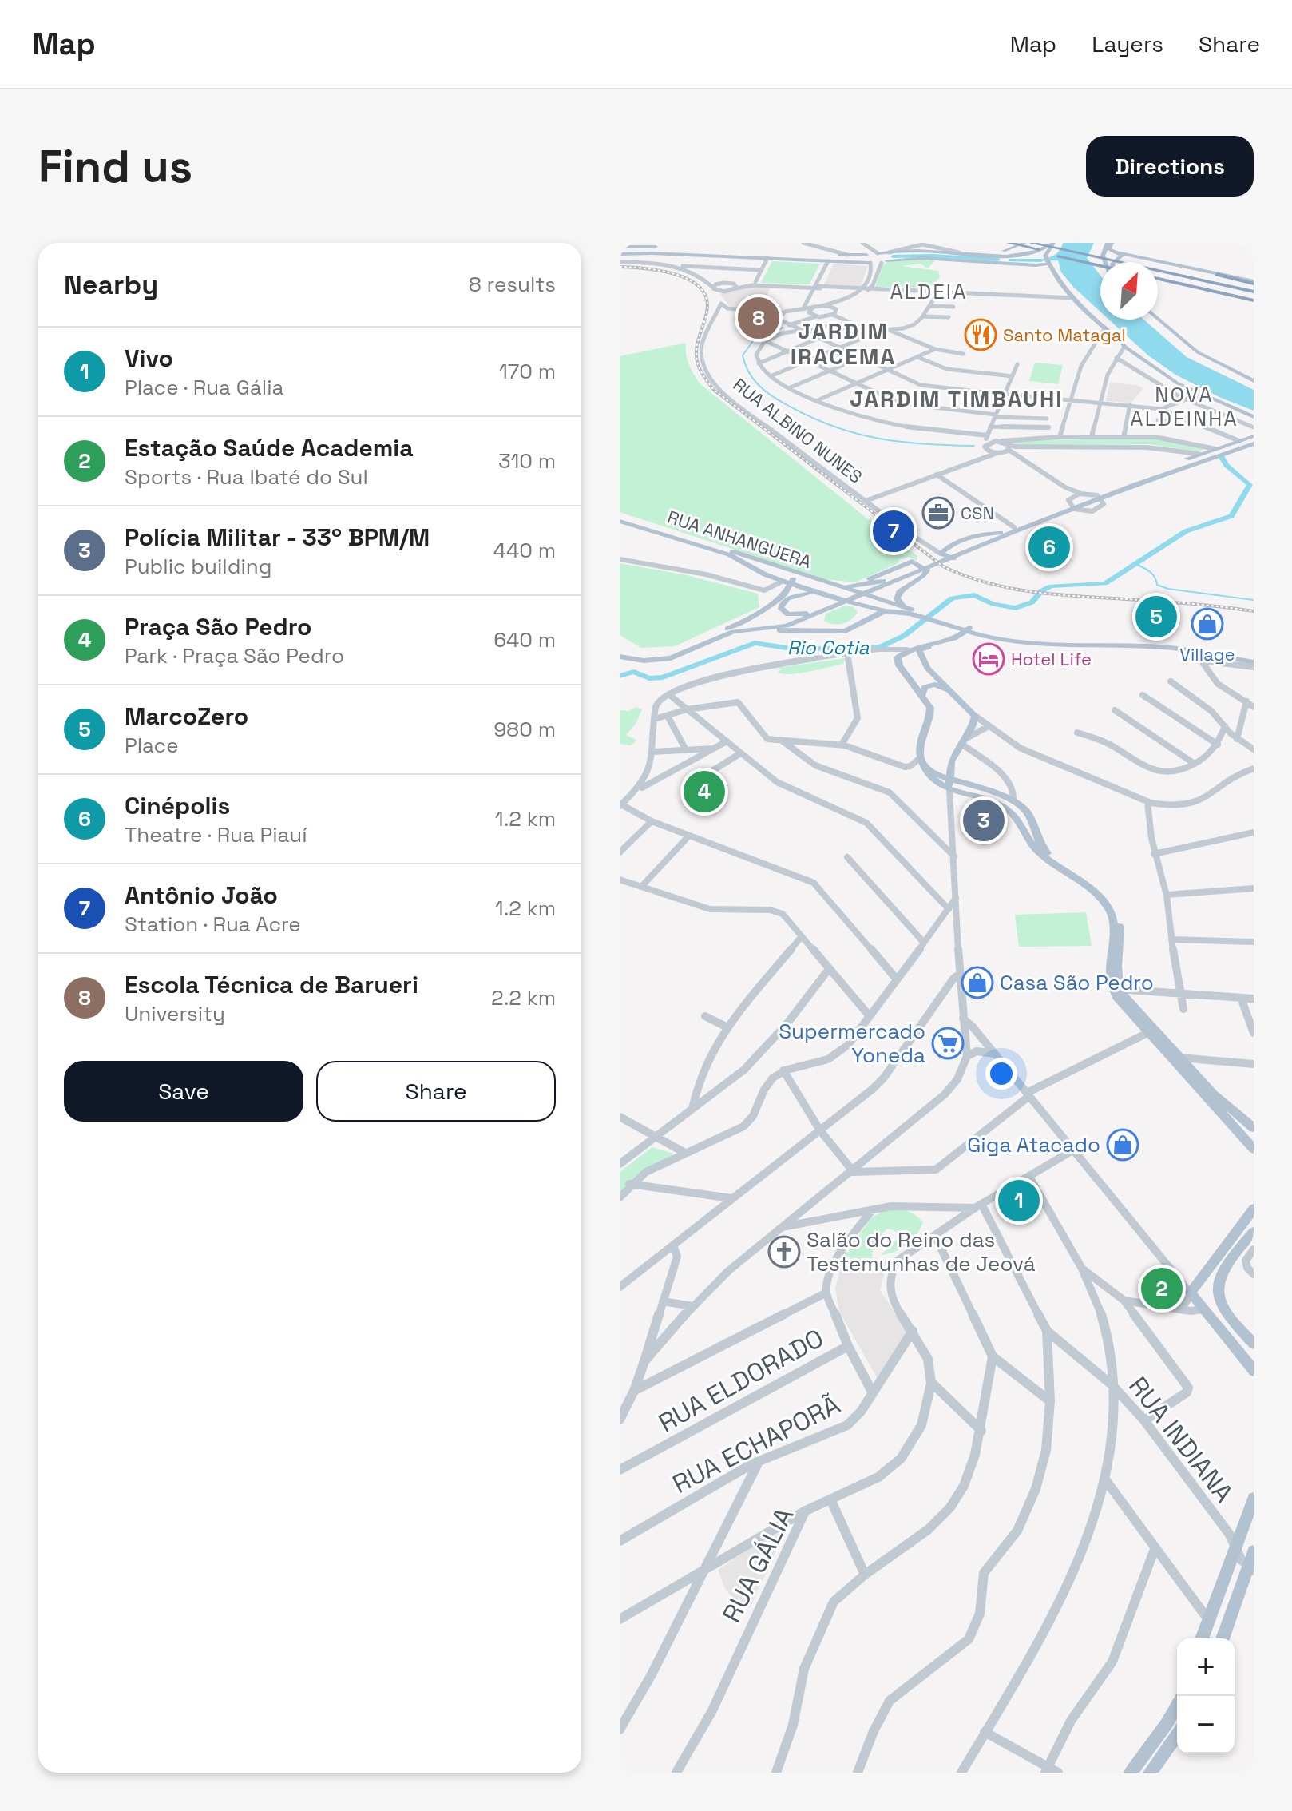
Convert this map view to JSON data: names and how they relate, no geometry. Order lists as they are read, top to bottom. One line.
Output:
{"streets":{"main road":["RUA ANHANGUERA"],"street":["RUA ALBINO NUNES","RUA ELDORADO","RUA INDIANA","RUA ECHAPORÃ","RUA GÁLIA"]},"districts":["ALDEIA","JARDIM IRACEMA","NOVA ALDEINHA","JARDIM TIMBAUHI"],"water":["Rio Cotia"],"places":{"restaurant":["Santo Matagal"],"office":["CSN"],"shop":["Village","Casa São Pedro","Giga Atacado"],"hotel":["Hotel Life"],"supermarket":["Supermercado Yoneda"],"church":["Salão do Reino das Testemunhas de Jeová"]},"north":"top right","page":{"header":"Map","nav":["Map","Layers","Share"],"buttons":["Directions",["Save","Share"]],"title":"Find us","heading":["Nearby","8 results"],"pins":["8","7","6","5","4","3","1","2"],"list":[{"mark":"1","name":"Vivo","note":"Place · Rua Gália","value":"170 m"},{"mark":"2","name":"Estação Saúde Academia","note":"Sports · Rua Ibaté do Sul","value":"310 m"},{"mark":"3","name":"Polícia Militar - 33º BPM/M","note":"Public building","value":"440 m"},{"mark":"4","name":"Praça São Pedro","note":"Park · Praça São Pedro","value":"640 m"},{"mark":"5","name":"MarcoZero","note":"Place","value":"980 m"},{"mark":"6","name":"Cinépolis","note":"Theatre · Rua Piauí","value":"1.2 km"},{"mark":"7","name":"Antônio João","note":"Station · Rua Acre","value":"1.2 km"},{"mark":"8","name":"Escola Técnica de Barueri","note":"University","value":"2.2 km"}],"map_buttons":["+","−"]}}
